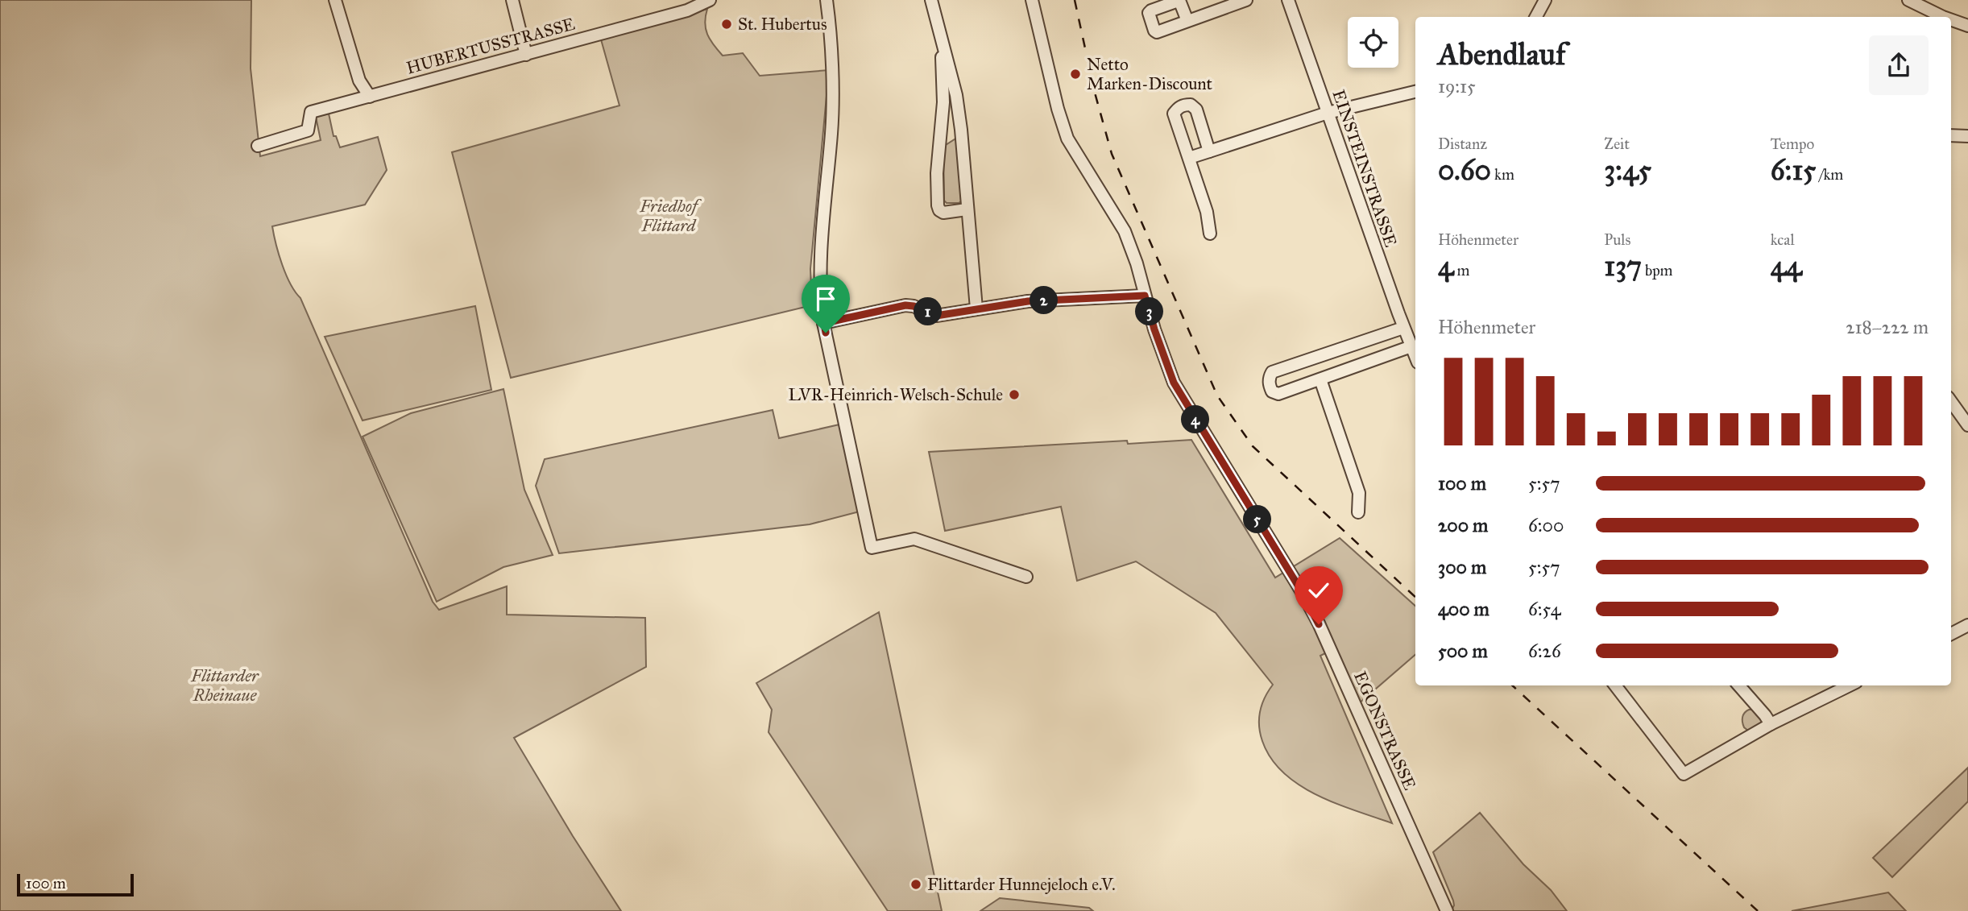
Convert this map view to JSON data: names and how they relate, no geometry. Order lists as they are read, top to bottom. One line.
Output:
{"streets":{"street":["HUBERTUSSTRASSE","EINSTEINSTRASSE","EGONSTRASSE"]},"parks":["Friedhof Flittard","Flittarder Rheinaue"],"places":["St. Hubertus","Netto Marken-Discount","LVR-Heinrich-Welsch-Schule","Flittarder Hunnejeloch e.V."],"scale_bar":"100 m","page":{"heading":["Abendlauf","19:15"],"stats":[["Distanz","0.60 km"],["Zeit","3:45"],["Tempo","6:15 /km"],["Höhenmeter","4 m"],["Puls","137 bpm"],["kcal","44"]],"pins":["2","1","3","4","5"],"chart":["Höhenmeter","218–222 m"],"list":[{"name":"100 m","note":"5:57"},{"name":"200 m","note":"6:00"},{"name":"300 m","note":"5:57"},{"name":"400 m","note":"6:54"},{"name":"500 m","note":"6:26"}],"scale":"100 m"}}
